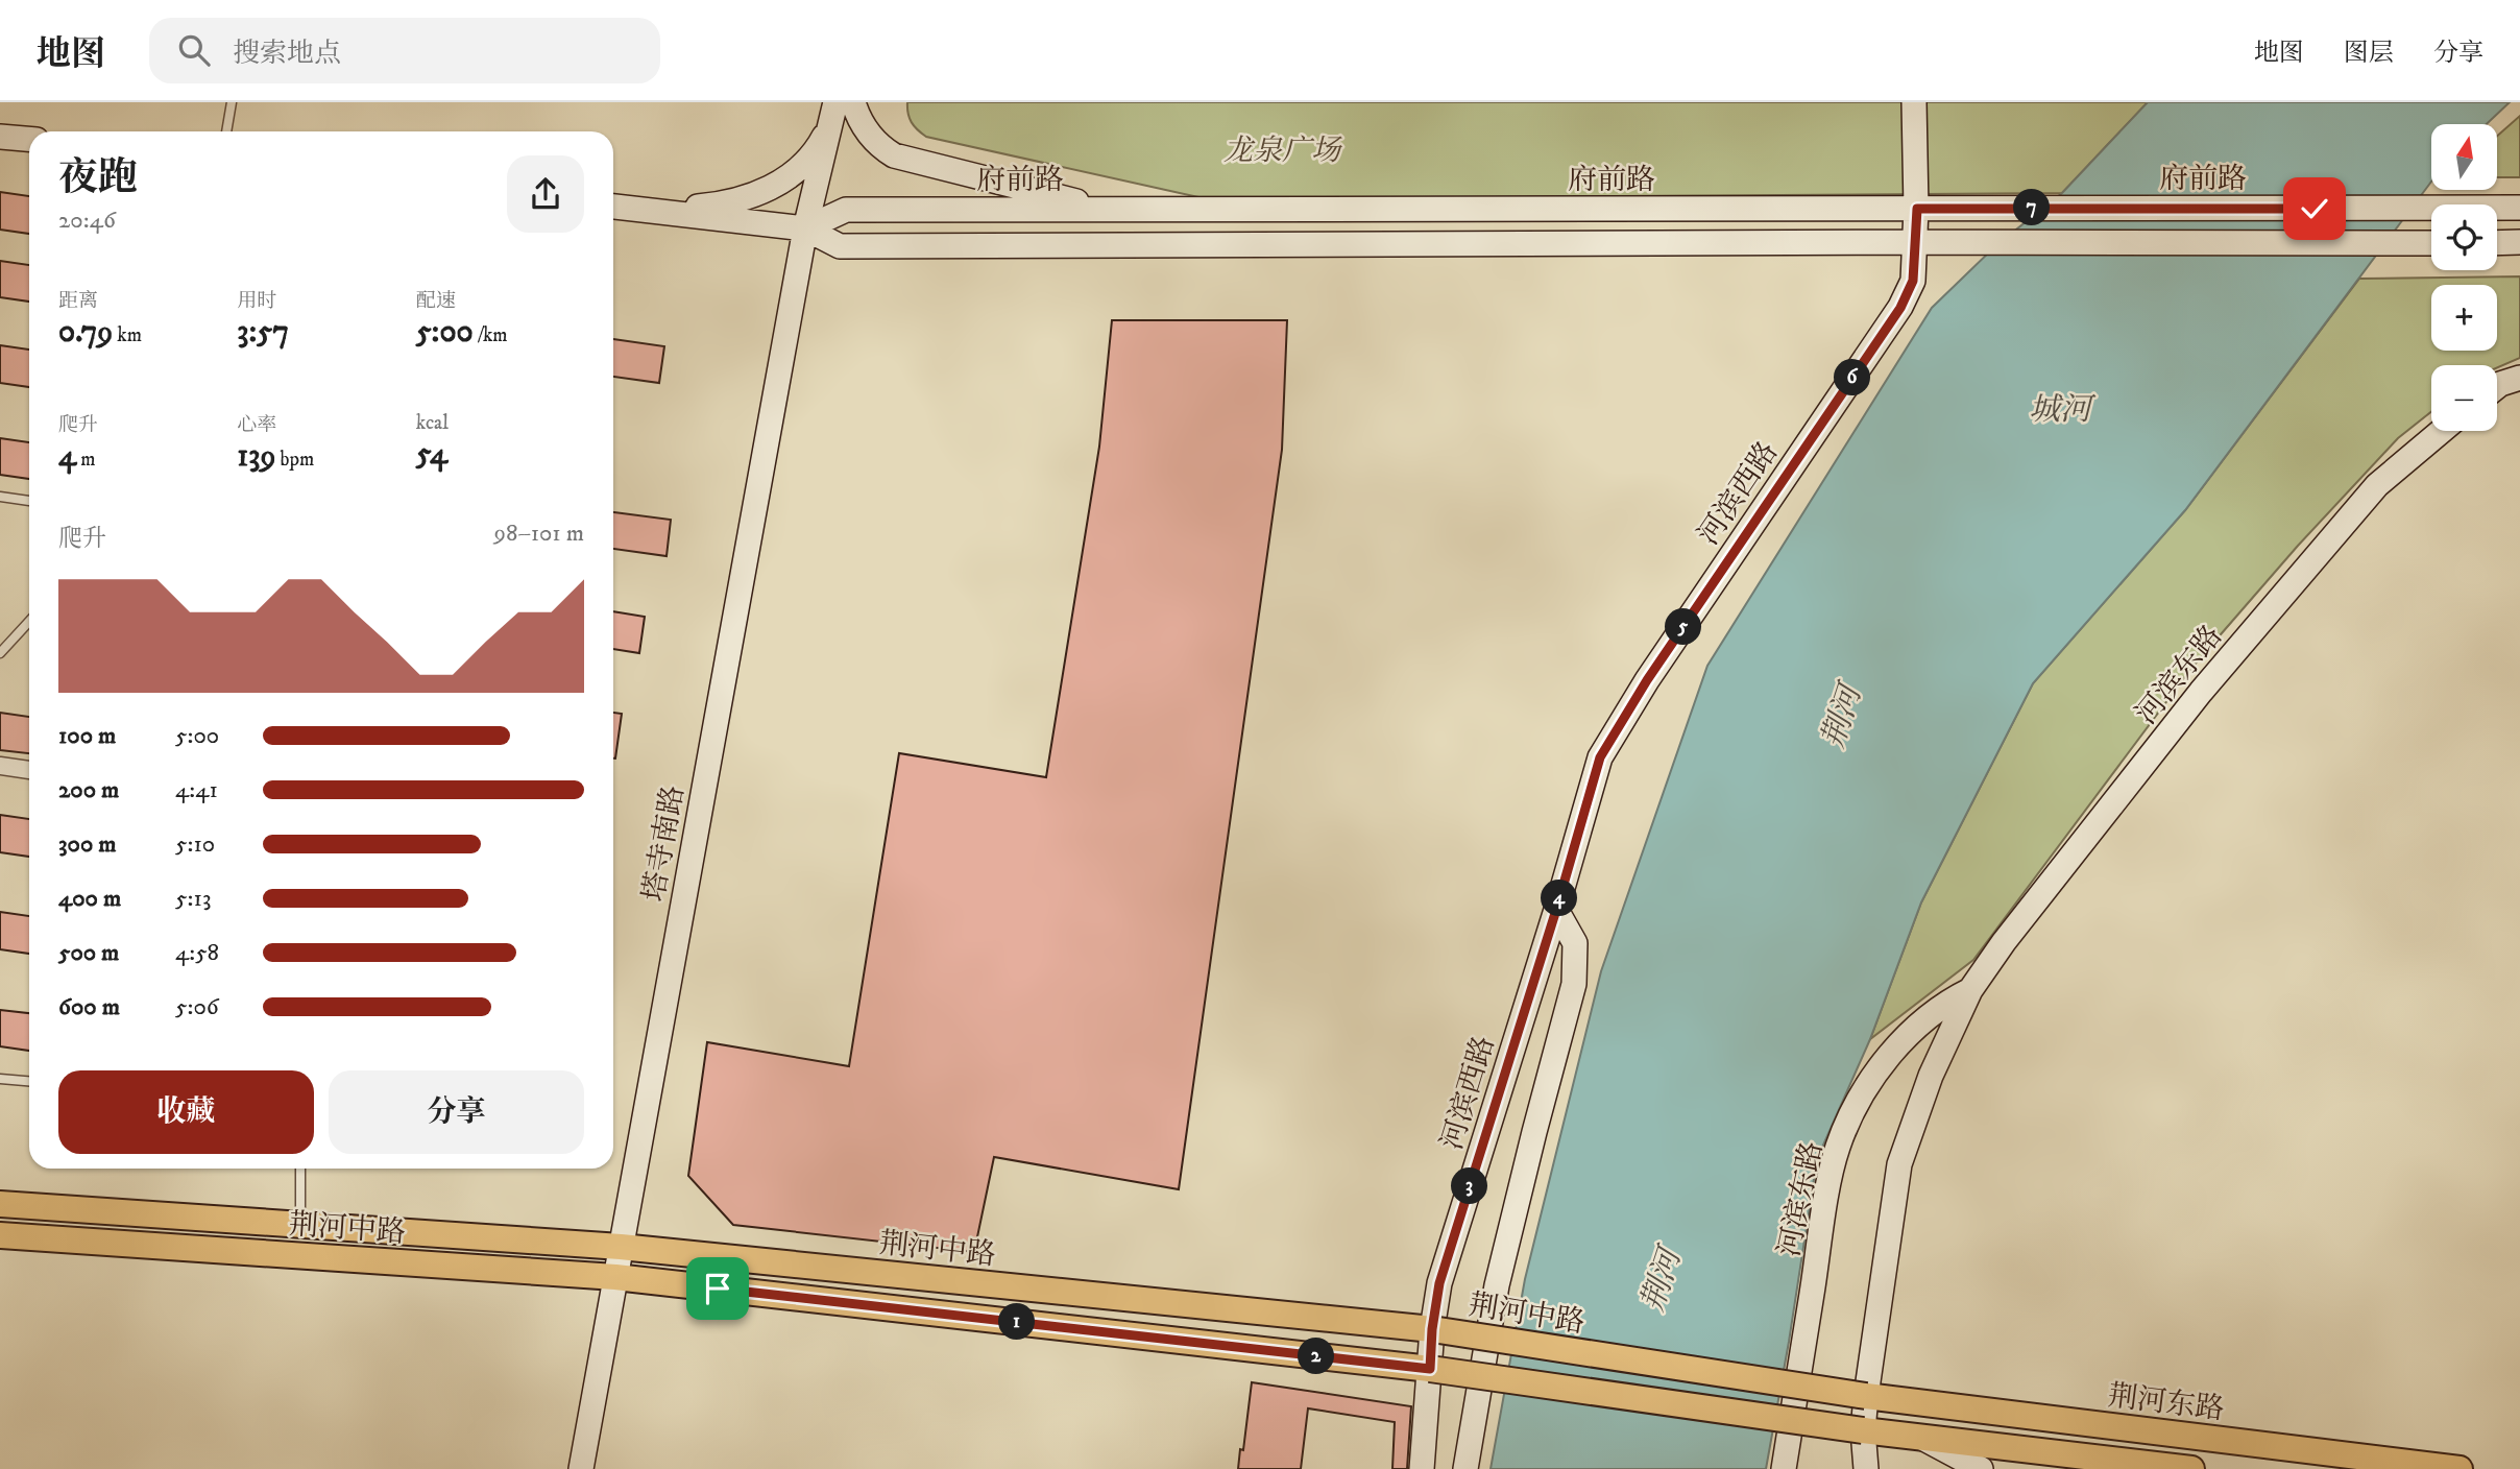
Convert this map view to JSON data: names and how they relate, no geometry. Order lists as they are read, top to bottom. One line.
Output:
{"streets":{"main road":["府前路","河滨西路","河滨东路","塔寺南路","荆河中路","荆河东路"]},"crossings":[["府前路","河滨西路"],["府前路","塔寺南路"],["河滨西路","荆河中路"],["河滨东路","荆河中路"],["河滨东路","荆河东路"],["塔寺南路","荆河中路"],["荆河中路","荆河东路"]],"water":["城河","荆河"],"parks":["龙泉广场"],"north":"top","page":{"header":"地图","search":"搜索地点","nav":["地图","图层","分享"],"map_buttons":["+","−"],"heading":["夜跑","20:46"],"pins":["7","6","5","4","3","1","2"],"stats":[["距离","0.79 km"],["用时","3:57"],["配速","5:00 /km"],["爬升","4 m"],["心率","139 bpm"],["kcal","54"]],"chart":["爬升","98–101 m"],"list":[{"name":"100 m","note":"5:00"},{"name":"200 m","note":"4:41"},{"name":"300 m","note":"5:10"},{"name":"400 m","note":"5:13"},{"name":"500 m","note":"4:58"},{"name":"600 m","note":"5:06"}],"buttons":["收藏","分享"]}}
